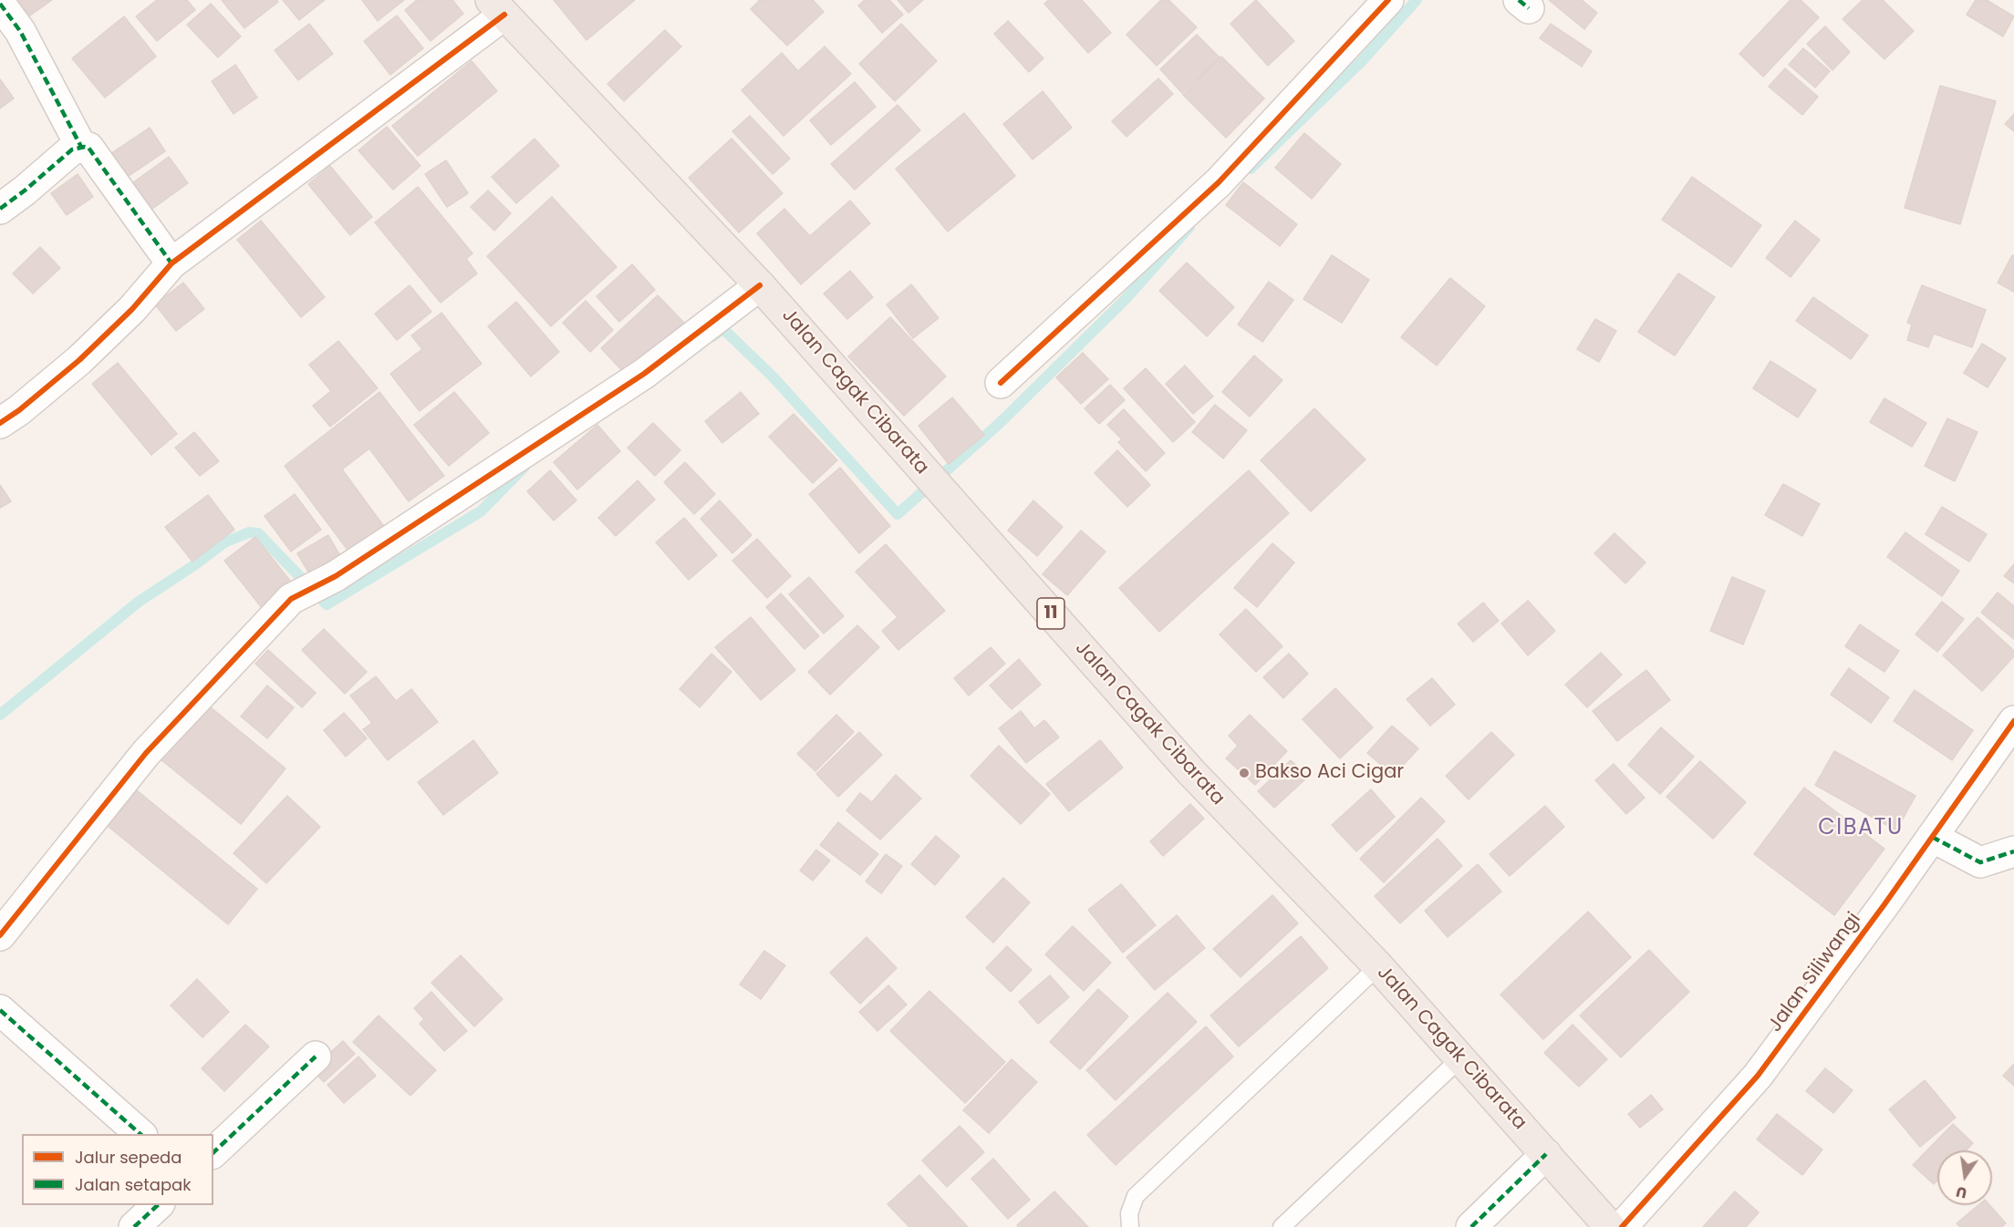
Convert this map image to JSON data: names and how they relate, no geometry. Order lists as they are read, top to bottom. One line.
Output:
{"streets":{"highway":["Jalan Cagak Cibarata","11"],"street":["Jalan Siliwangi"]},"districts":["CIBATU"],"places":["Bakso Aci Cigar"],"legend":["Jalur sepeda","Jalan setapak"],"north":"bottom"}
